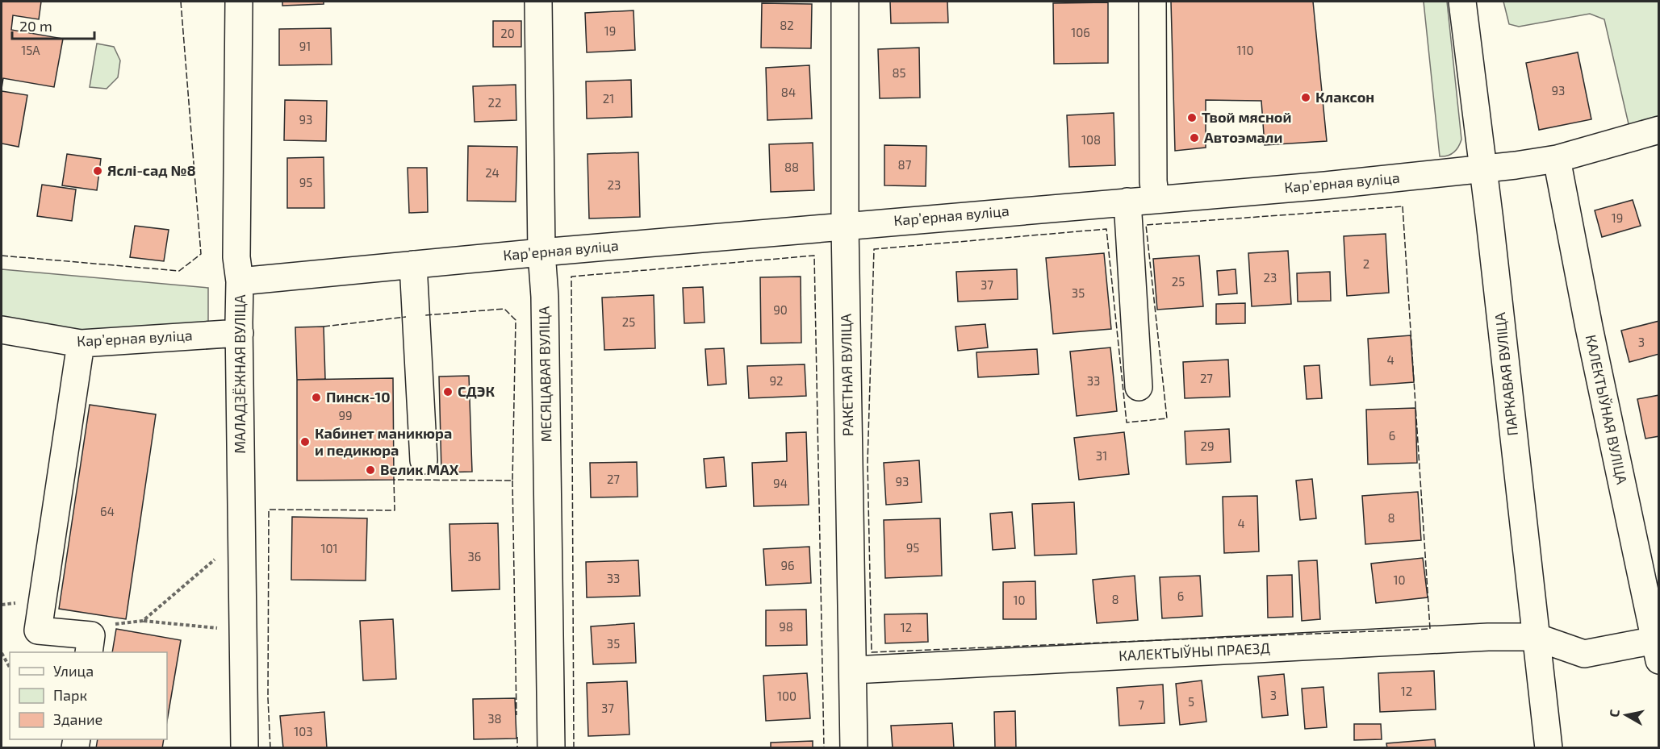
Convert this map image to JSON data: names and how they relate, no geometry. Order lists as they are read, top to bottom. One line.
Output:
{"streets":{"street":["Карʼерная вуліца","МАЛАДЗЁЖНАЯ ВУЛІЦА","МЕСЯЦАВАЯ ВУЛІЦА","ПАРКАВАЯ ВУЛІЦА","РАКЕТНАЯ ВУЛІЦА","КАЛЕКТЫЎНАЯ ВУЛІЦА","КАЛЕКТЫЎНЫ ПРАЕЗД"]},"crossings":[["Карʼерная вуліца","МАЛАДЗЁЖНАЯ ВУЛІЦА"],["Карʼерная вуліца","МЕСЯЦАВАЯ ВУЛІЦА"],["Карʼерная вуліца","ПАРКАВАЯ ВУЛІЦА"],["Карʼерная вуліца","РАКЕТНАЯ ВУЛІЦА"],["Карʼерная вуліца","КАЛЕКТЫЎНАЯ ВУЛІЦА"],["ПАРКАВАЯ ВУЛІЦА","КАЛЕКТЫЎНЫ ПРАЕЗД"],["РАКЕТНАЯ ВУЛІЦА","КАЛЕКТЫЎНЫ ПРАЕЗД"],["КАЛЕКТЫЎНАЯ ВУЛІЦА","КАЛЕКТЫЎНЫ ПРАЕЗД"]],"places":["Клаксон","Твой мясной","Автоэмали","Яслі-сад №8","СДЭК","Пинск-10","Кабинет маникюра и педикюра","Велик МАХ"],"house_numbers":["82","19","106","20","91","15А","110","85","93","84","21","22","93","108","87","88","24","95","23","19","2","23","25","37","35","90","25","3","4","27","92","33","99","6","29","31","27","93","94","64","8","4","95","101","36","96","33","10","6","8","10","98","12","35","12","3","100","5","7","37","38","103"],"legend":["Улица","Парк","Здание"],"scale_bar":"20 m","north":"left"}
